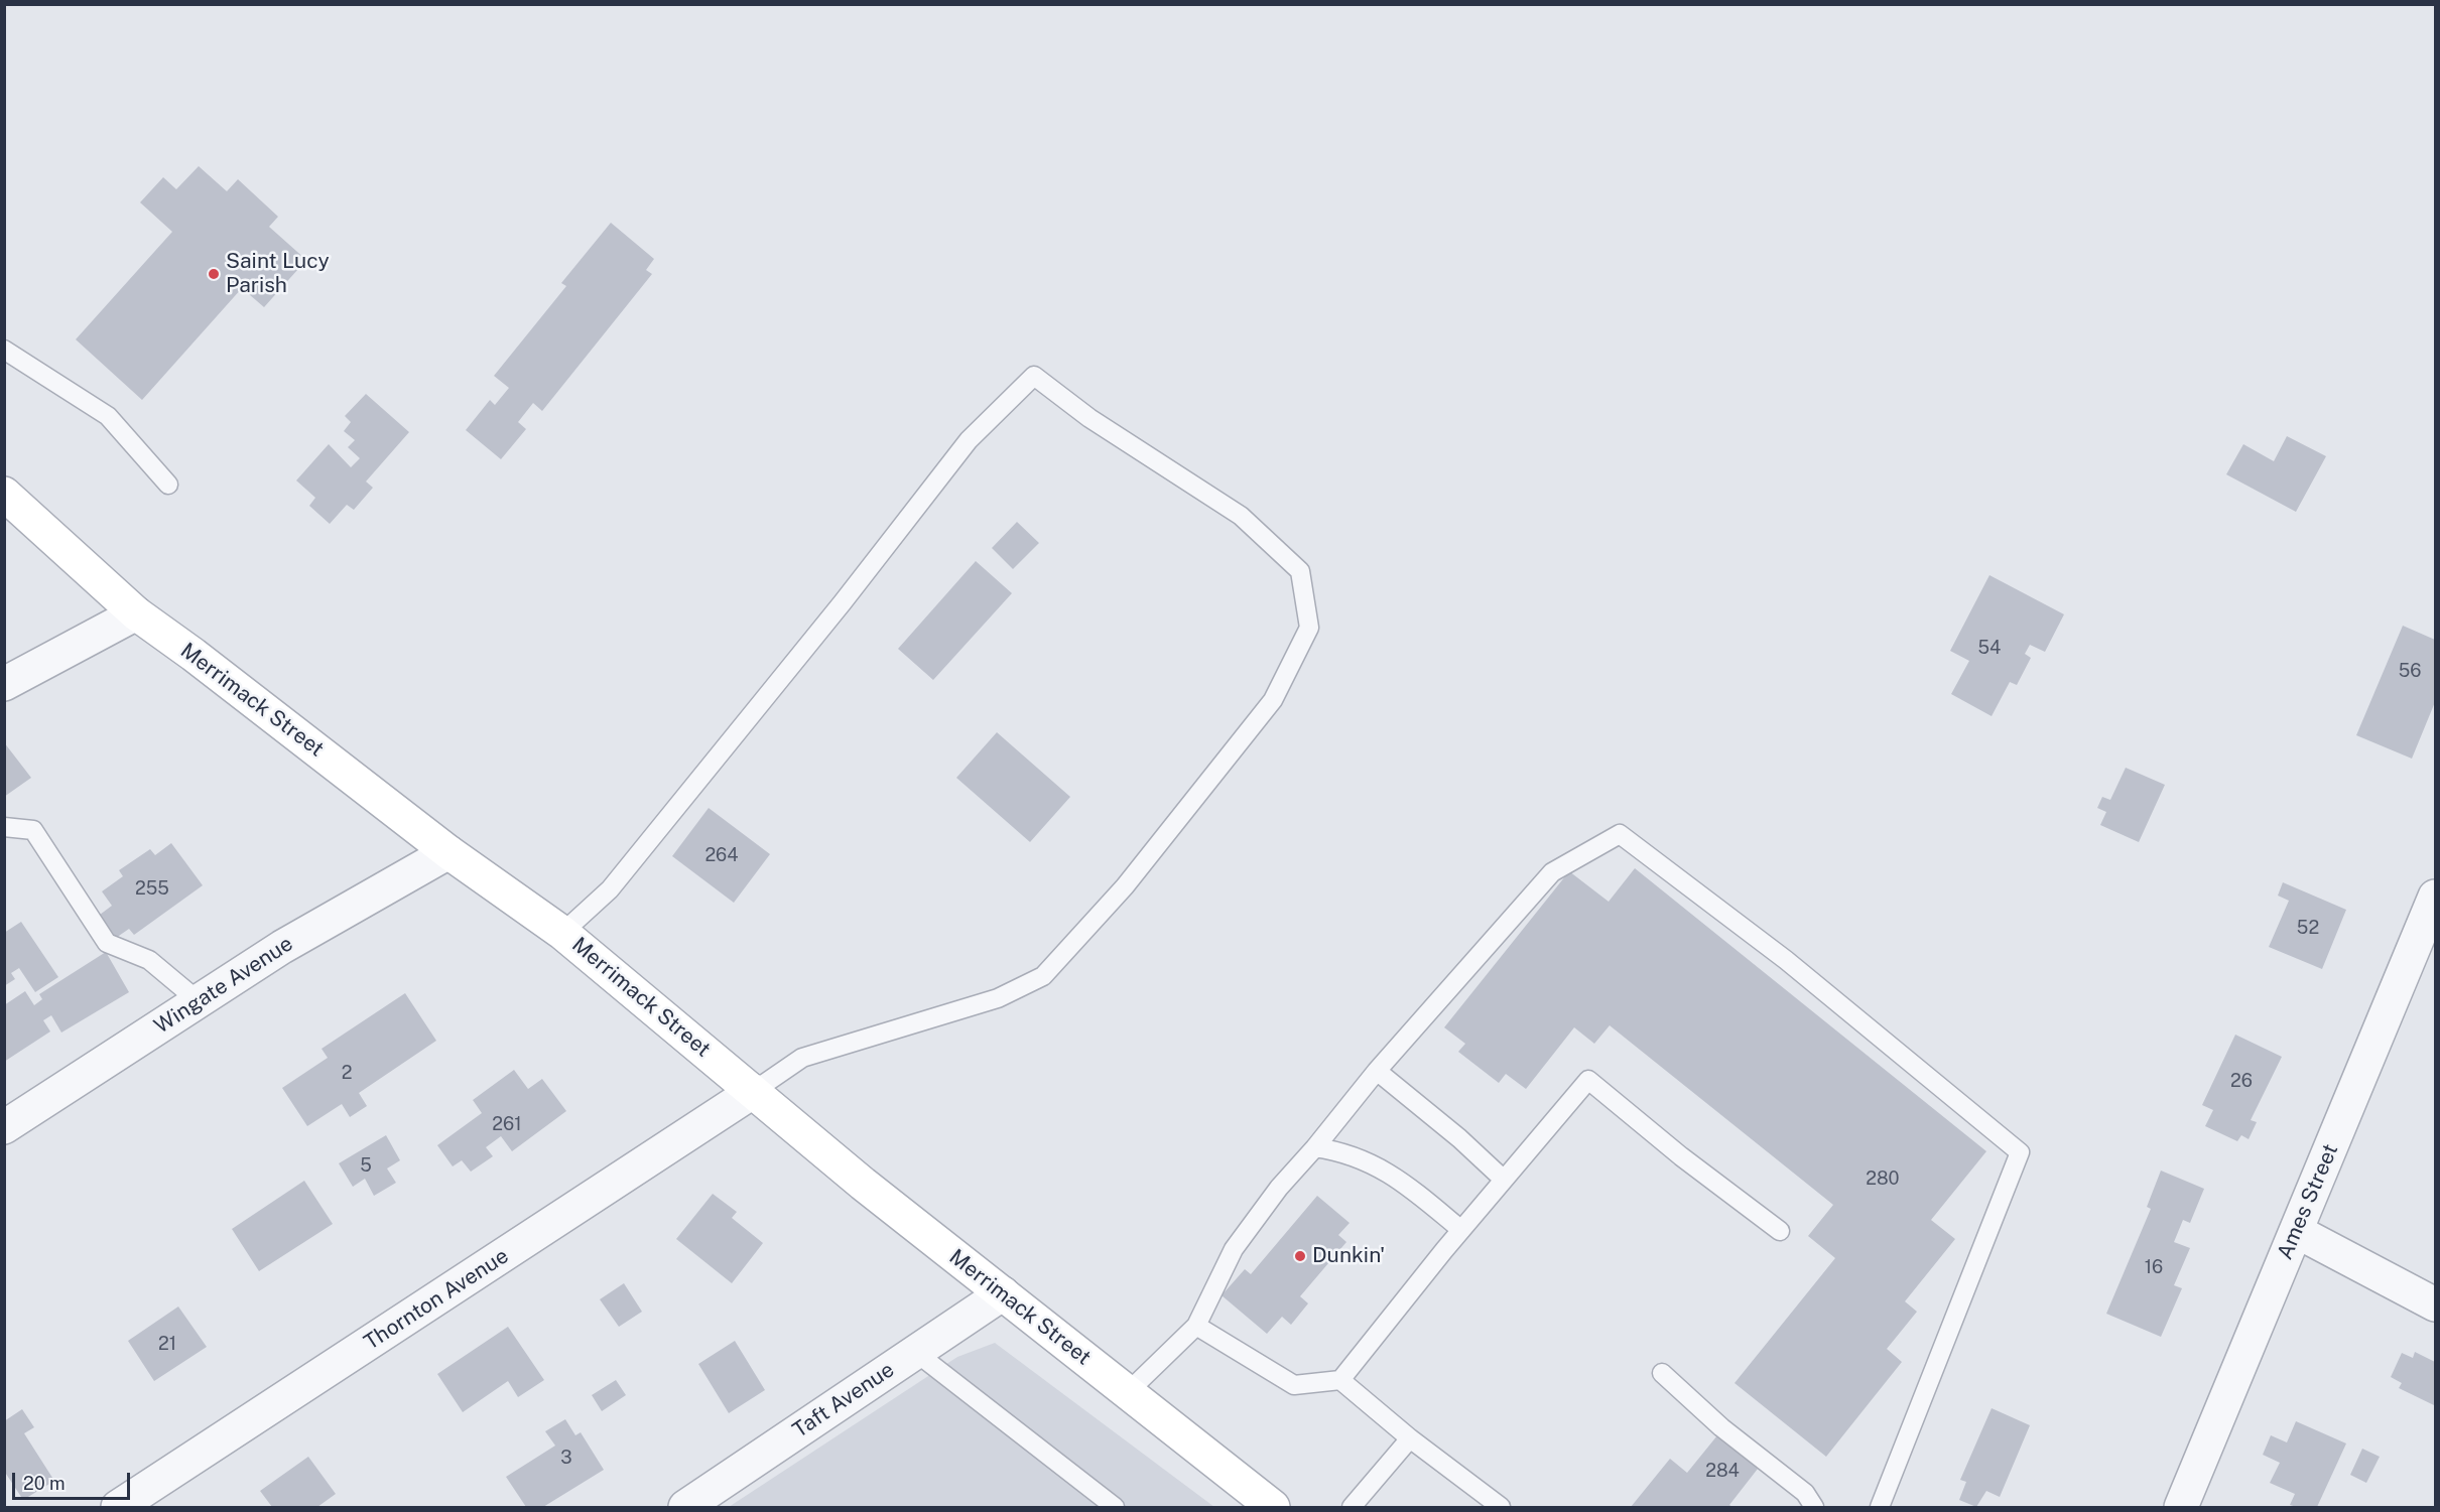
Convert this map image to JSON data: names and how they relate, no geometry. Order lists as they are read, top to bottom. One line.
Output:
{"streets":{"main road":["Merrimack Street"],"street":["Wingate Avenue","Ames Street","Thornton Avenue","Taft Avenue"]},"crossings":[["Merrimack Street","Wingate Avenue"],["Merrimack Street","Thornton Avenue"],["Merrimack Street","Taft Avenue"]],"places":["Saint Lucy Parish","Dunkin'"],"house_numbers":["54","56","264","255","52","2","26","261","5","280","16","21","3","284"],"scale_bar":"20 m"}
